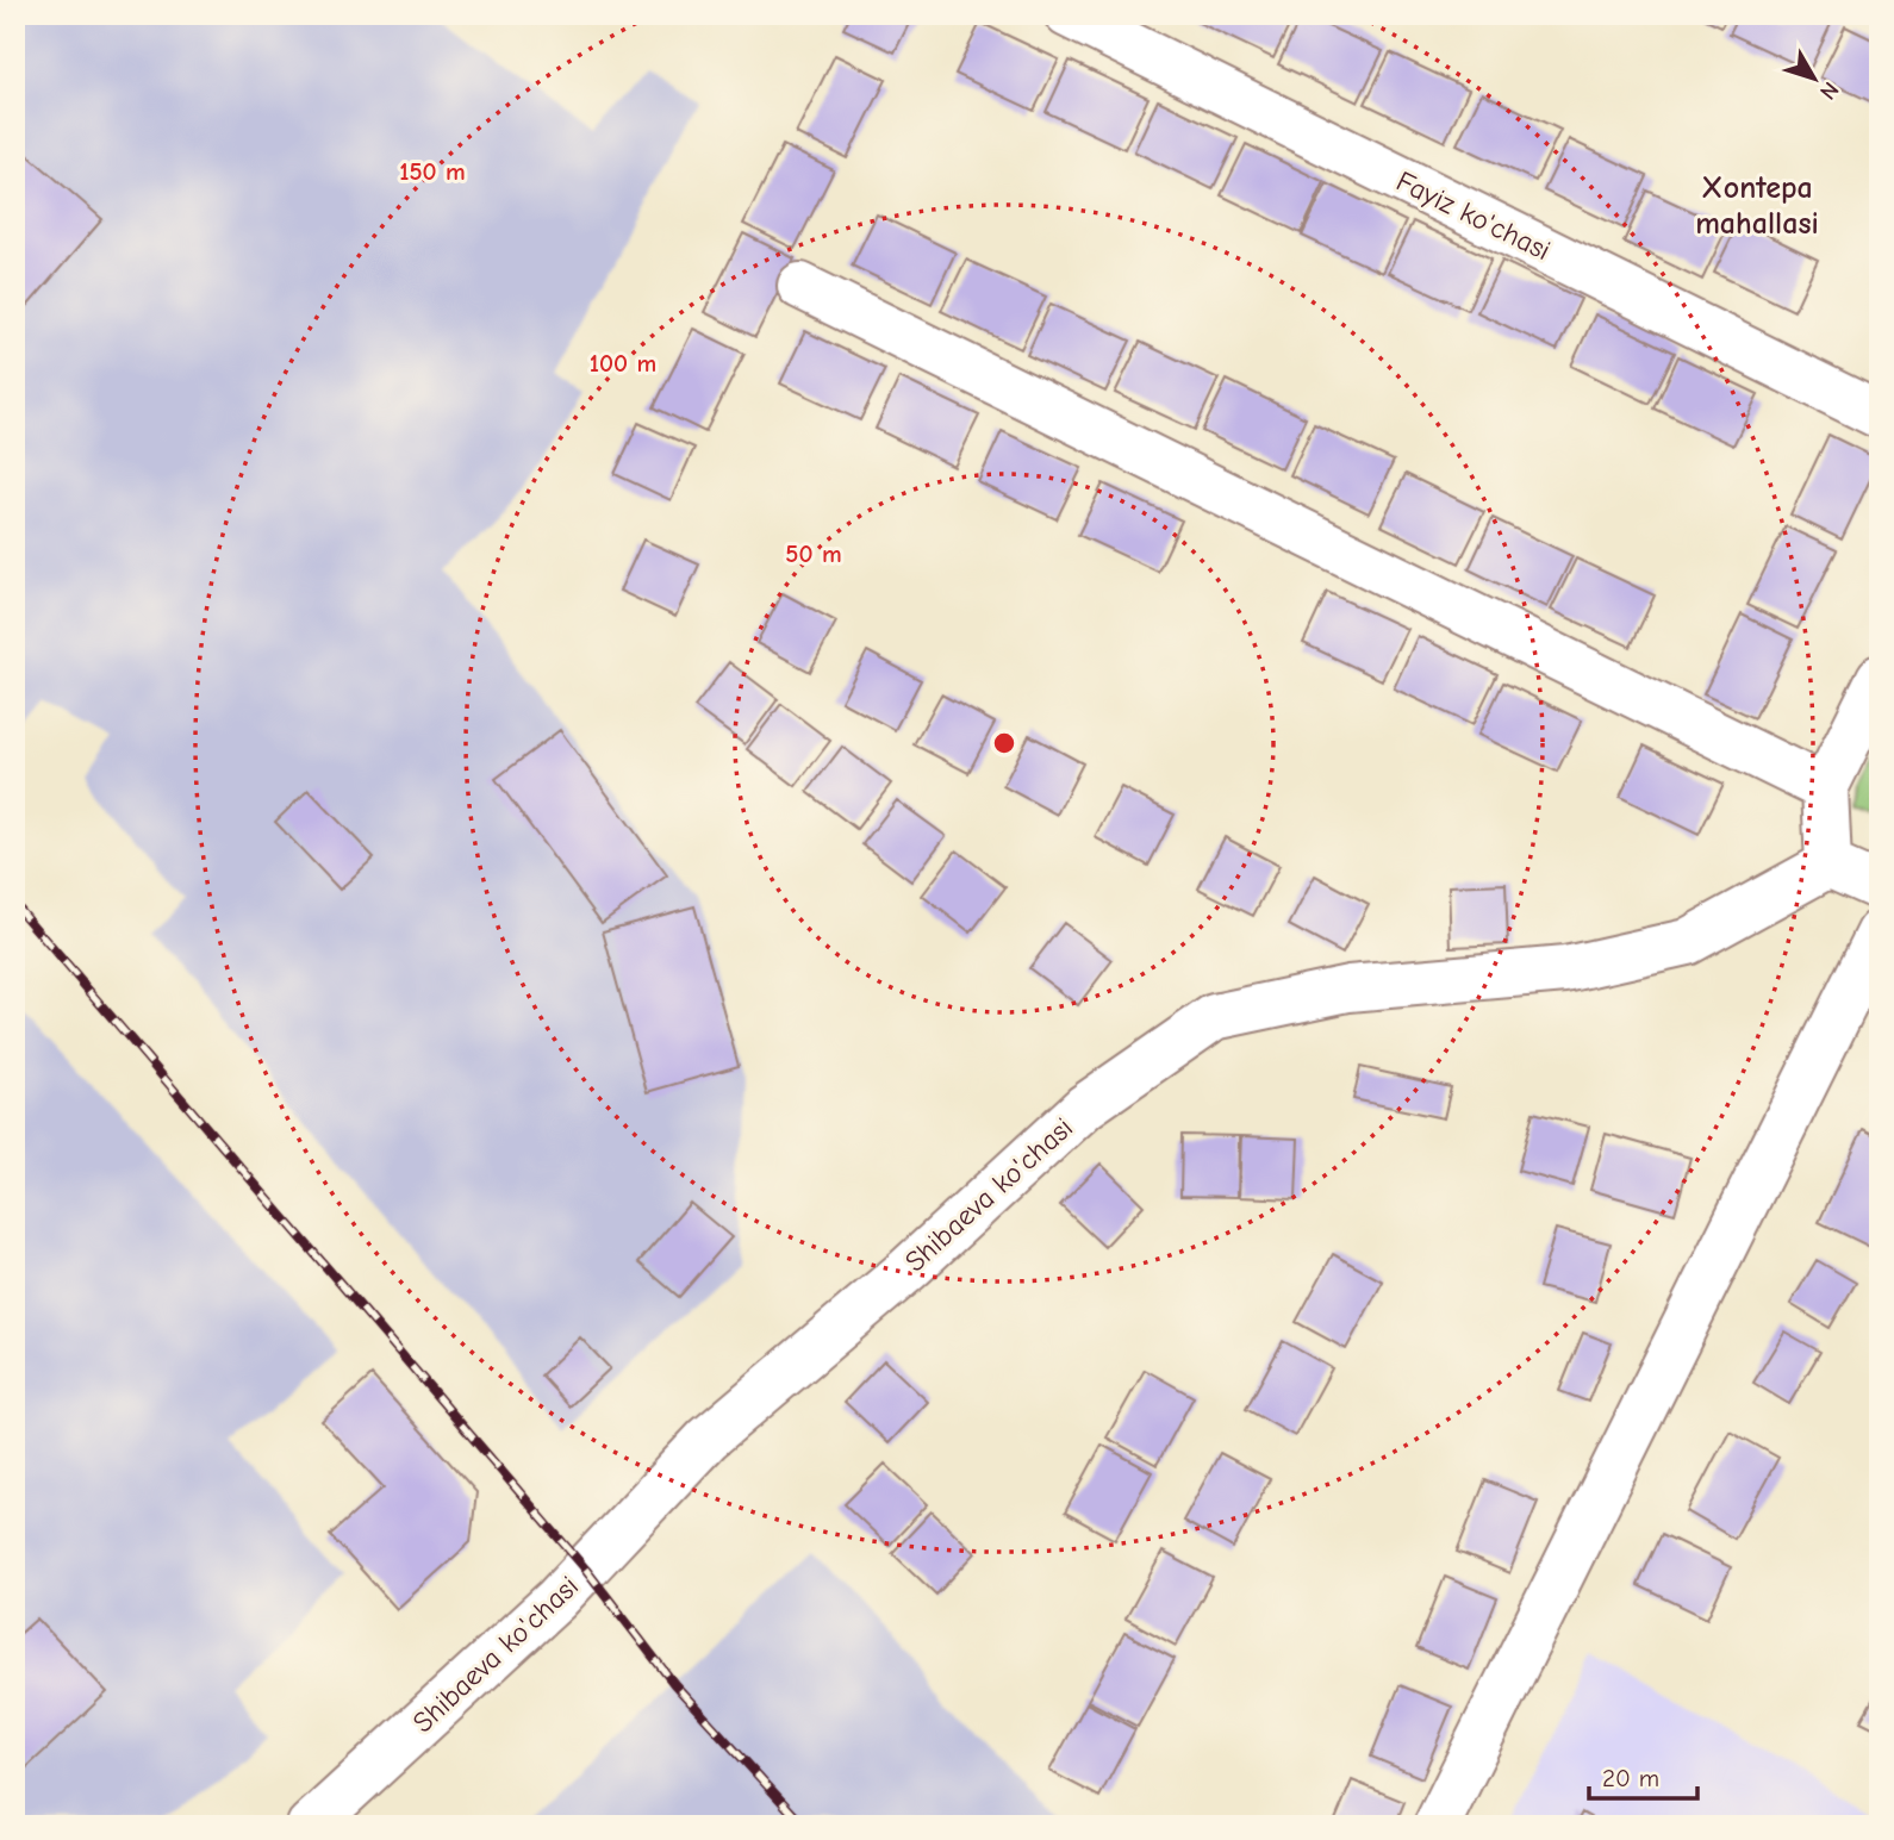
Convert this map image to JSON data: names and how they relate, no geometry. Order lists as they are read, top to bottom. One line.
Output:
{"streets":{"street":["Fayiz ko'chasi","Shibaeva ko'chasi"]},"districts":["Xontepa mahallasi"],"scale_bar":"20 m","north":"bottom right","rings":["150 m","100 m","50 m"]}
